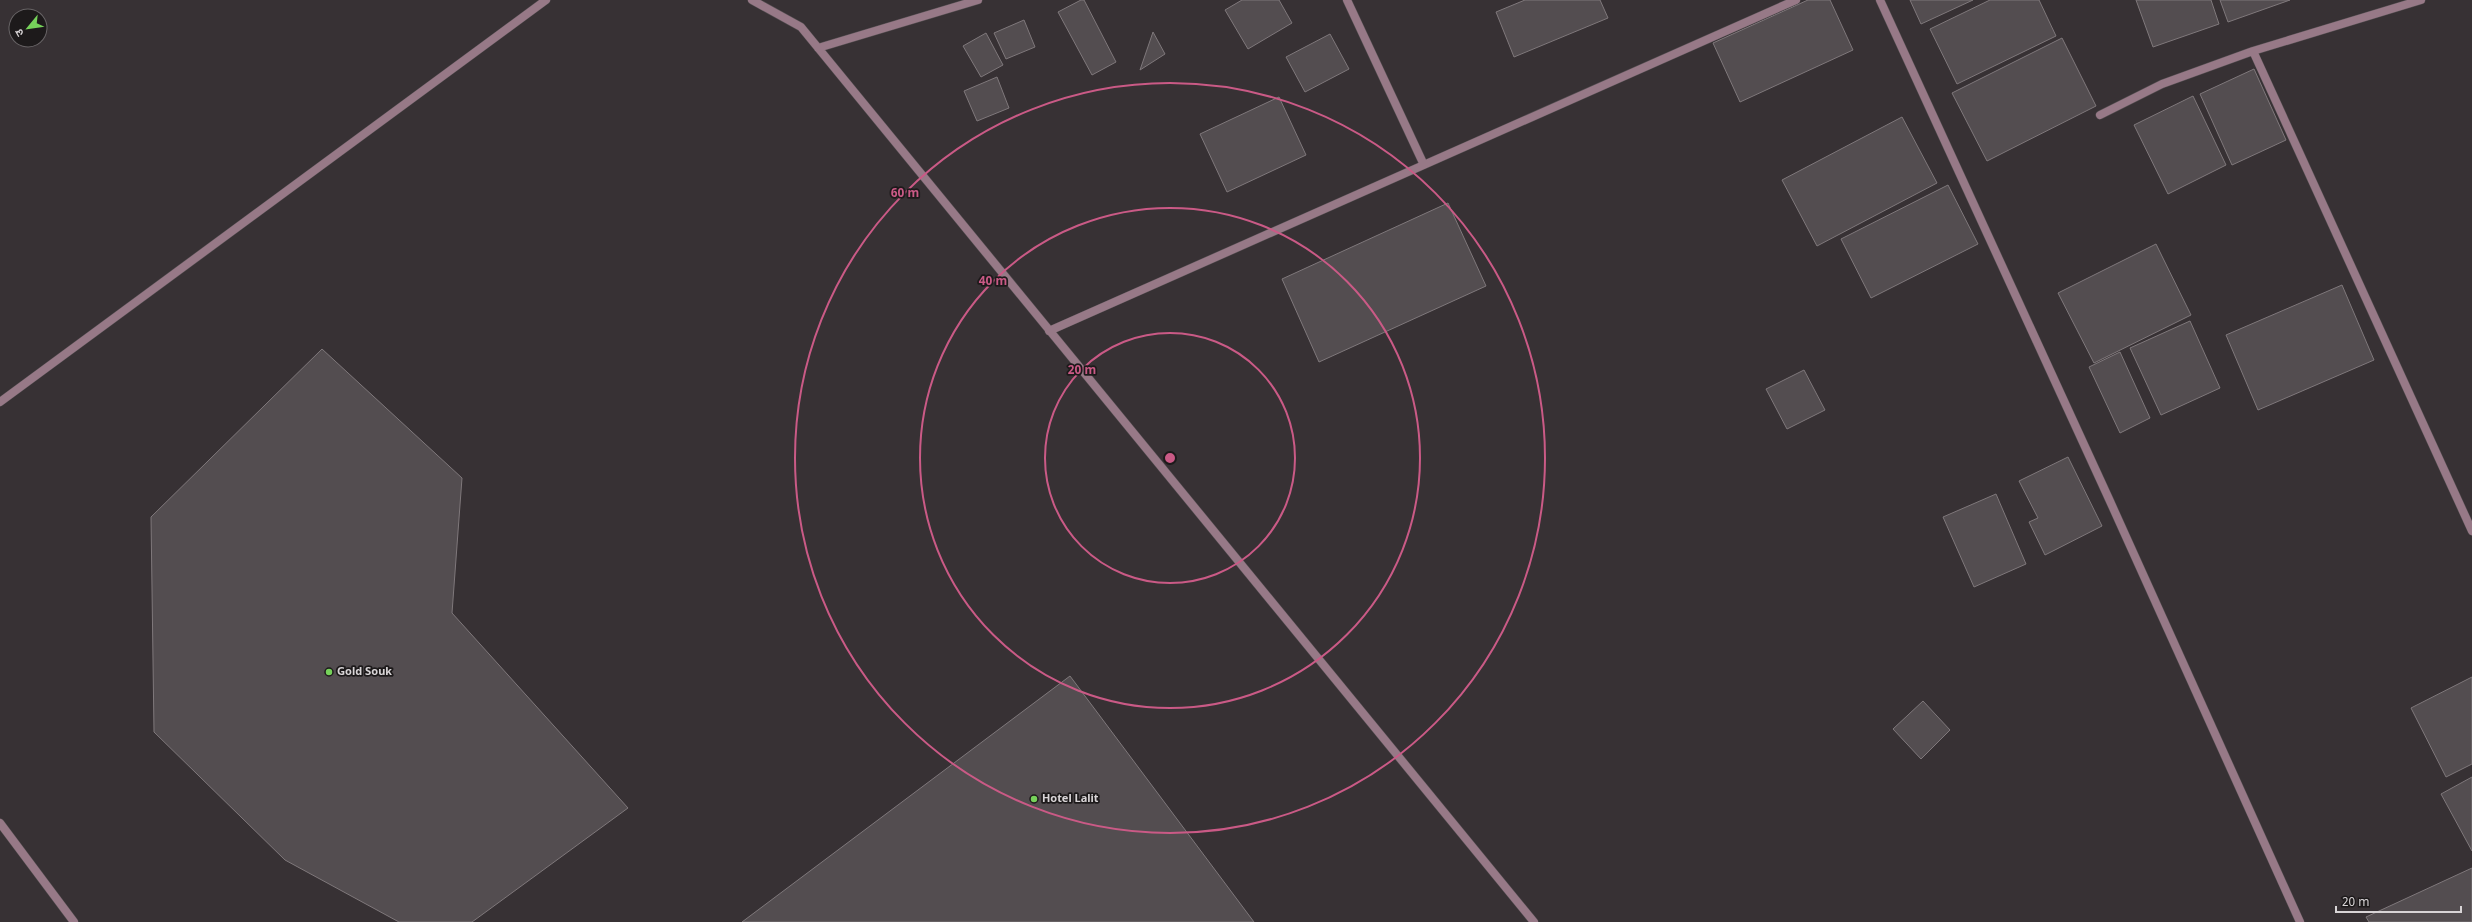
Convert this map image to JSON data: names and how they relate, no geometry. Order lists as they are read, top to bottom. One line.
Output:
{"places":["Gold Souk","Hotel Lalit"],"scale_bar":"20 m","north":"bottom left","rings":["60 m","40 m","20 m"]}
